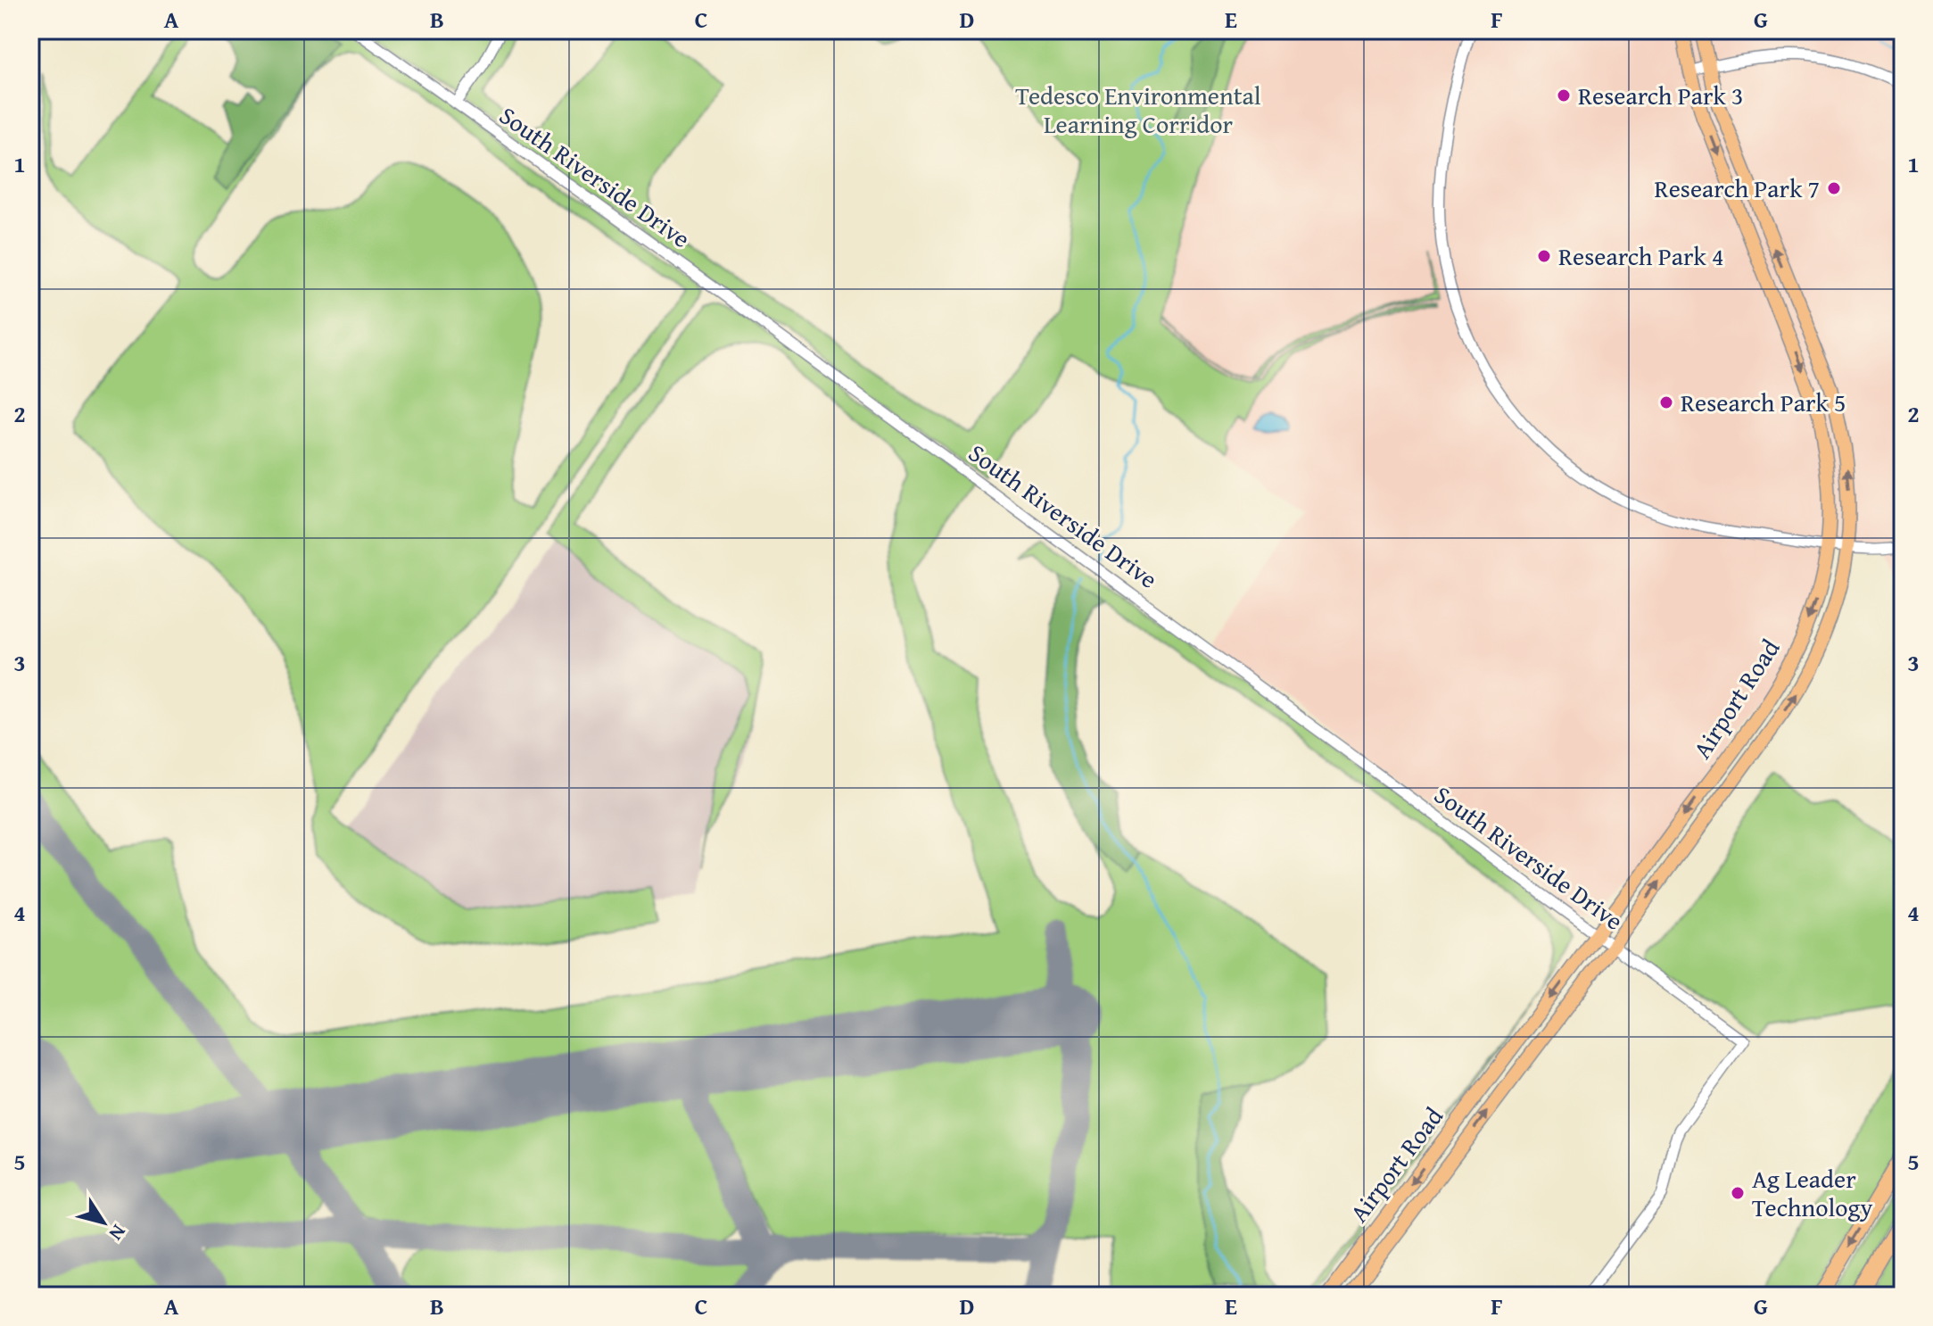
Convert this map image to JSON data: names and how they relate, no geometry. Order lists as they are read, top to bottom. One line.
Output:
{"streets":{"main road":["Airport Road"],"street":["South Riverside Drive"]},"crossings":[["South Riverside Drive","Airport Road"]],"parks":["Tedesco Environmental Learning Corridor"],"places":["Research Park 3","Research Park 7","Research Park 4","Research Park 5","Ag Leader Technology"],"north":"bottom right","grid":{"columns":["A","B","C","D","E","F","G"],"rows":["1","2","3","4","5"]}}
